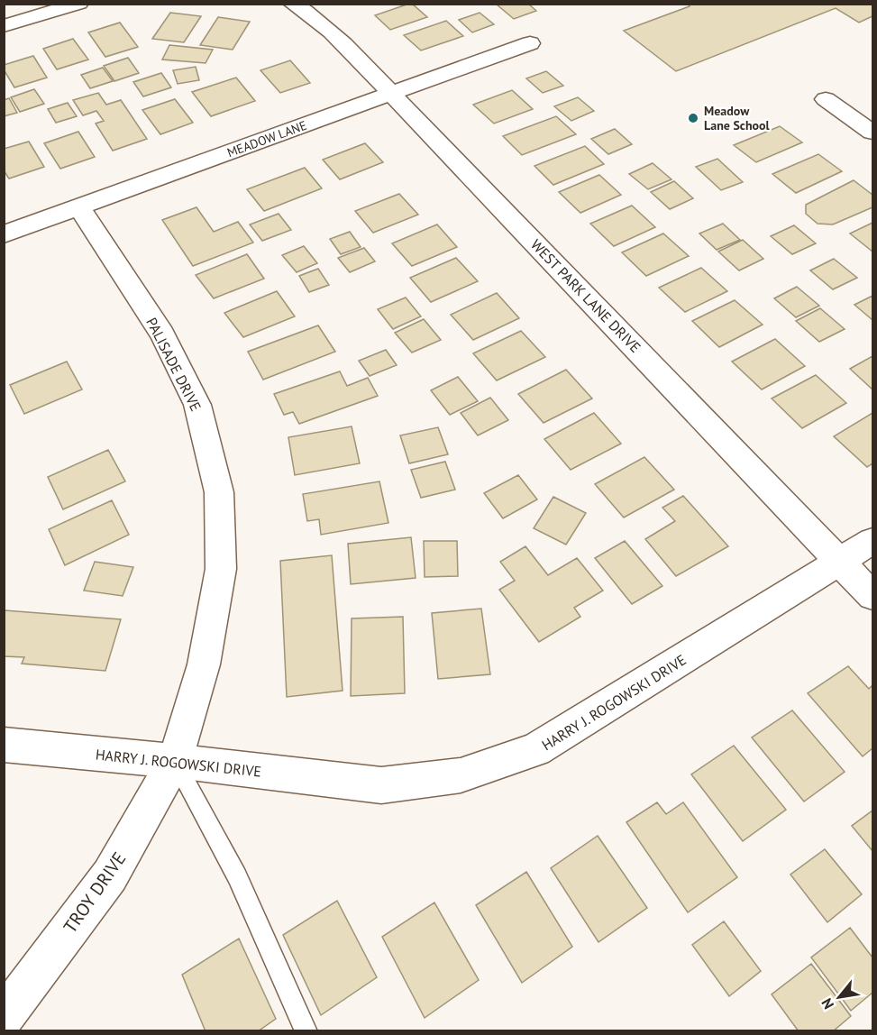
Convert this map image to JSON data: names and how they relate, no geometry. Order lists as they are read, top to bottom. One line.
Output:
{"streets":{"street":["MEADOW LANE","WEST PARK LANE DRIVE","PALISADE DRIVE","HARRY J. ROGOWSKI DRIVE","TROY DRIVE"]},"crossings":[["MEADOW LANE","WEST PARK LANE DRIVE"],["MEADOW LANE","PALISADE DRIVE"],["WEST PARK LANE DRIVE","HARRY J. ROGOWSKI DRIVE"],["PALISADE DRIVE","HARRY J. ROGOWSKI DRIVE"],["PALISADE DRIVE","TROY DRIVE"],["HARRY J. ROGOWSKI DRIVE","TROY DRIVE"]],"places":["Meadow Lane School"],"north":"bottom left"}
